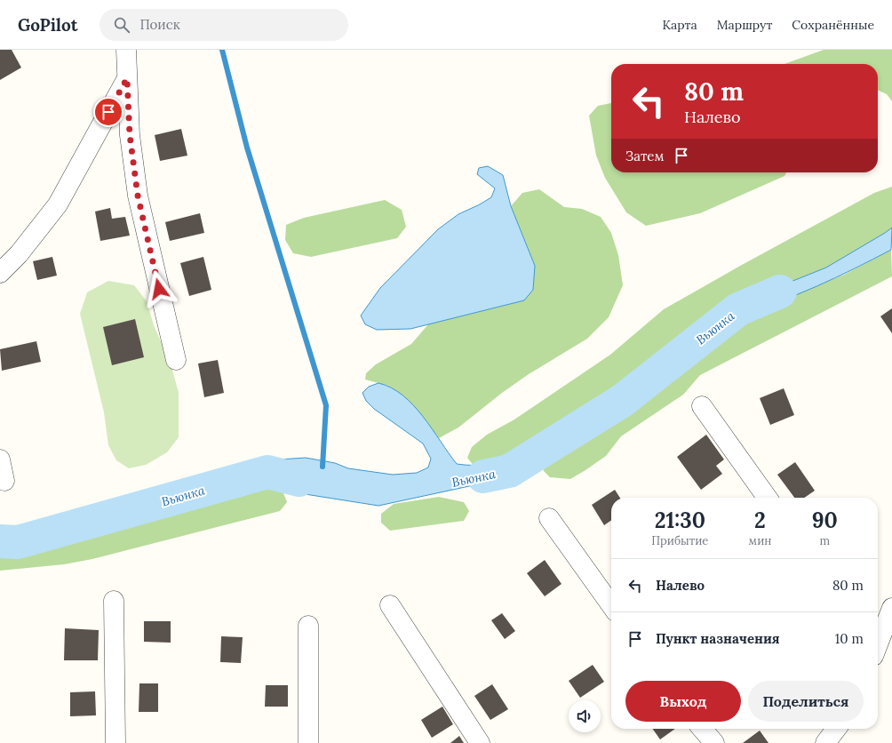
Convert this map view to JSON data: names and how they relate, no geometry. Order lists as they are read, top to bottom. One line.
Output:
{"water":["Вьюнка"],"page":{"header":"GoPilot","search":"Поиск","nav":["Карта","Маршрут","Сохранённые"],"turn":["80 m","Налево"],"then":"Затем","eta":["21:30","Прибытие","2","мин","90","m"],"list":[{"name":"Налево","value":"80 m"},{"name":"Пункт назначения","value":"10 m"}],"buttons":["Выход","Поделиться"]}}
